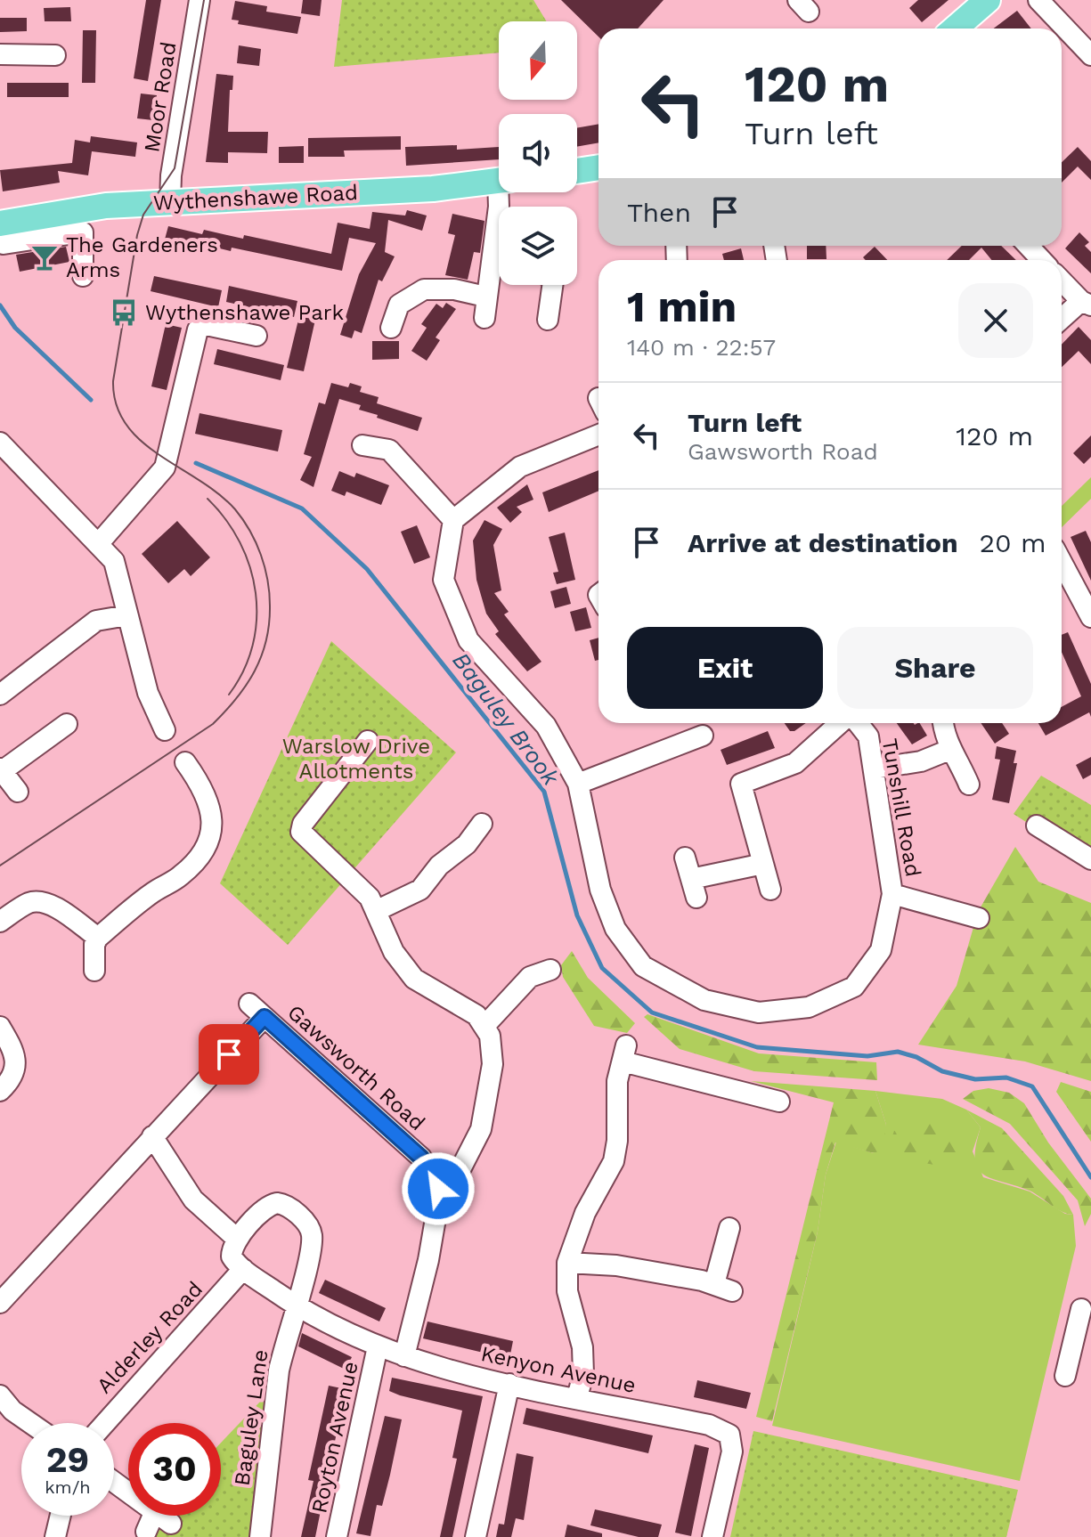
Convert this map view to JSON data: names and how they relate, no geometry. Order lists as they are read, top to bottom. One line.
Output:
{"streets":{"main road":["Wythenshawe Road"],"street":["Moor Road","Tunshill Road","Gawsworth Road","Alderley Road","Kenyon Avenue","Baguley Lane","Royton Avenue"]},"crossings":[["Moor Road","Wythenshawe Road"],["Alderley Road","Kenyon Avenue"],["Kenyon Avenue","Baguley Lane"],["Kenyon Avenue","Royton Avenue"]],"water":["Baguley Brook"],"parks":["Warslow Drive Allotments"],"places":{"bar":["The Gardeners Arms"],"bus stop":["Wythenshawe Park"]},"north":"bottom","page":{"turn":["120 m","Turn left"],"then":"Then","heading":["1 min","140 m · 22:57"],"list":[{"name":"Turn left","note":"Gawsworth Road","value":"120 m"},{"name":"Arrive at destination","value":"20 m"}],"buttons":["Exit","Share"],"speed":"29 km/h","limit":"30"}}
